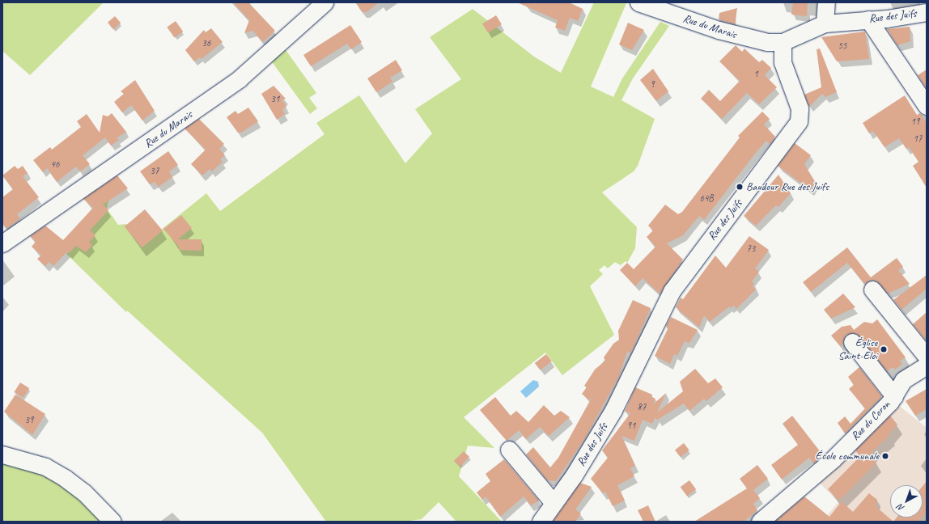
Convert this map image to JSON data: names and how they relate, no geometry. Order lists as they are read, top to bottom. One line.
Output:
{"streets":{"street":["Rue des Juifs","Rue du Marais","Rue du Coron"]},"crossings":[["Rue des Juifs","Rue du Marais"]],"places":["Baudour Rue des Juifs","Église Saint-Eloi","École communale"],"house_numbers":["36","55","1","9","31","19","17","46","37","64B","73","87","39","91"],"north":"bottom left"}
